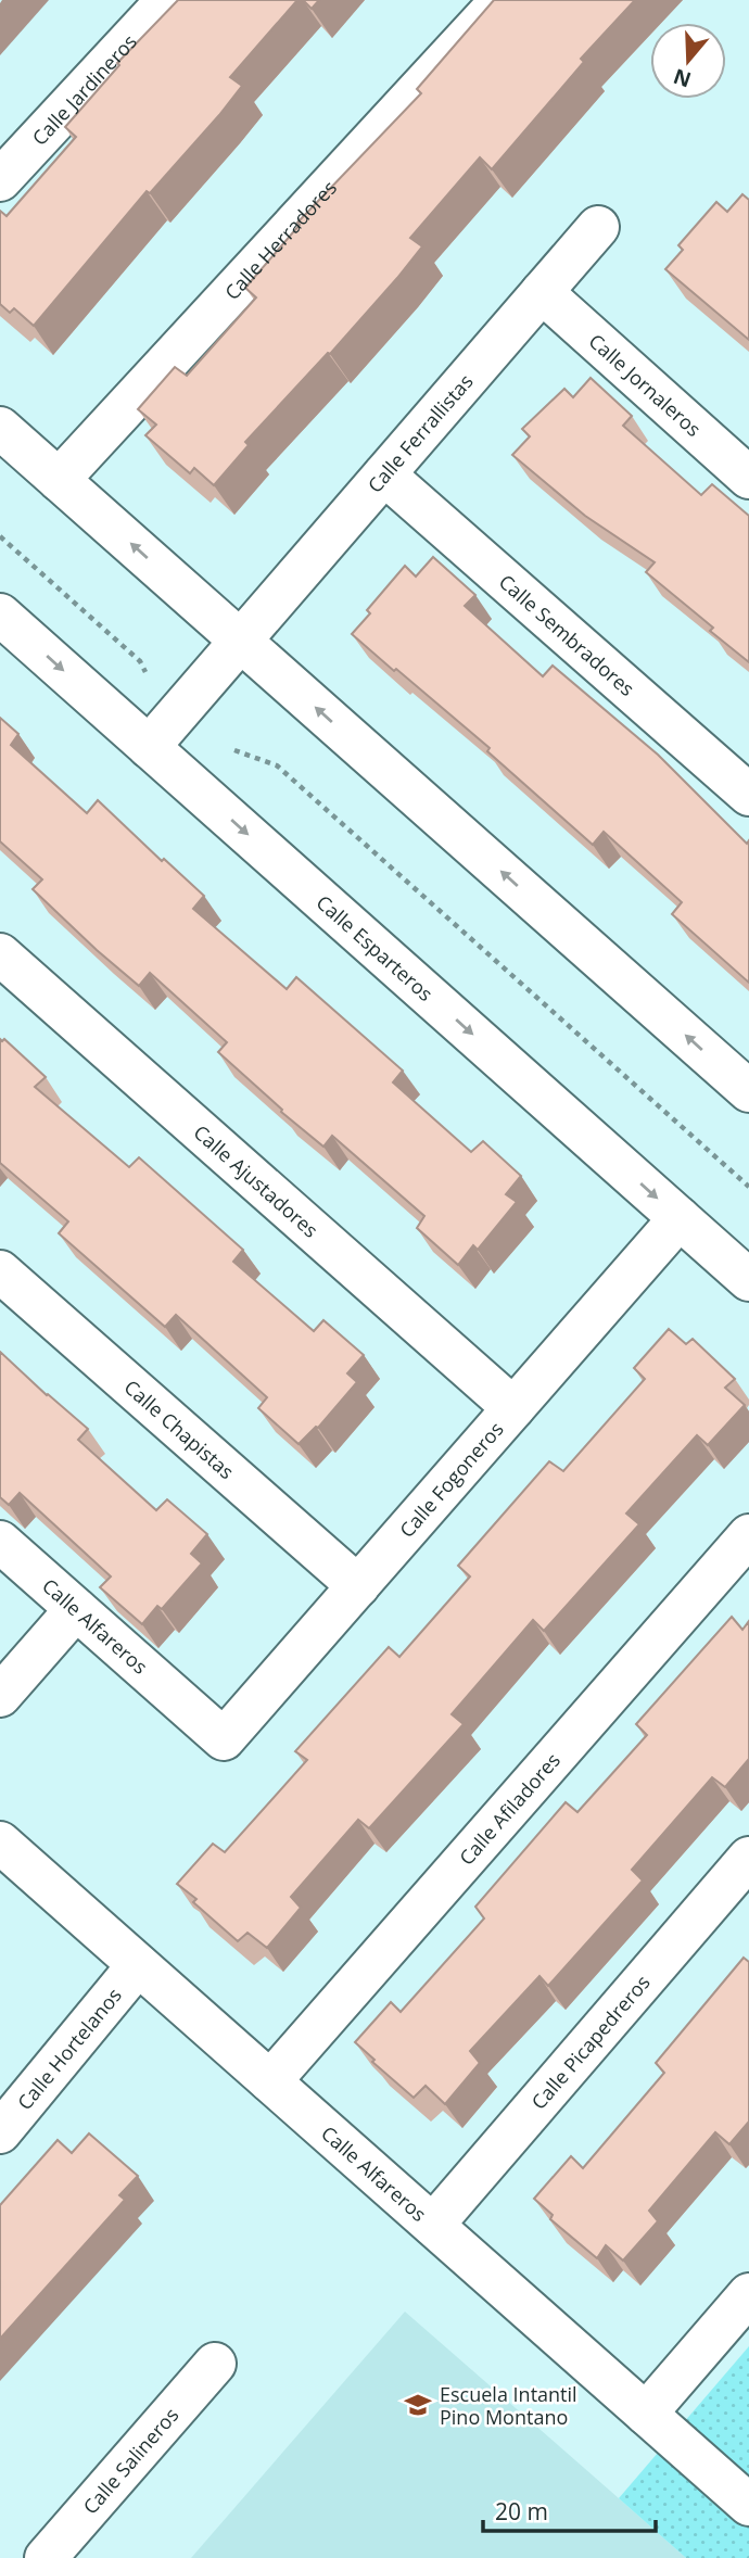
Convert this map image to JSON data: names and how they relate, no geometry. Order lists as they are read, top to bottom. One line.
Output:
{"streets":{"street":["Calle Jardineros","Calle Herradores","Calle Jornaleros","Calle Ferrallistas","Calle Sembradores","Calle Esparteros","Calle Ajustadores","Calle Chapistas","Calle Fogoneros","Calle Alfareros","Calle Afiladores","Calle Picapedreros","Calle Hortelanos","Calle Salineros"]},"crossings":[["Calle Jornaleros","Calle Ferrallistas"],["Calle Ferrallistas","Calle Sembradores"],["Calle Ferrallistas","Calle Esparteros"],["Calle Esparteros","Calle Fogoneros"],["Calle Ajustadores","Calle Fogoneros"],["Calle Chapistas","Calle Fogoneros"],["Calle Fogoneros","Calle Alfareros"],["Calle Alfareros","Calle Afiladores"],["Calle Alfareros","Calle Picapedreros"],["Calle Alfareros","Calle Hortelanos"]],"places":{"school or university":["Escuela Intantil Pino Montano"]},"scale_bar":"20 m","north":"bottom"}
